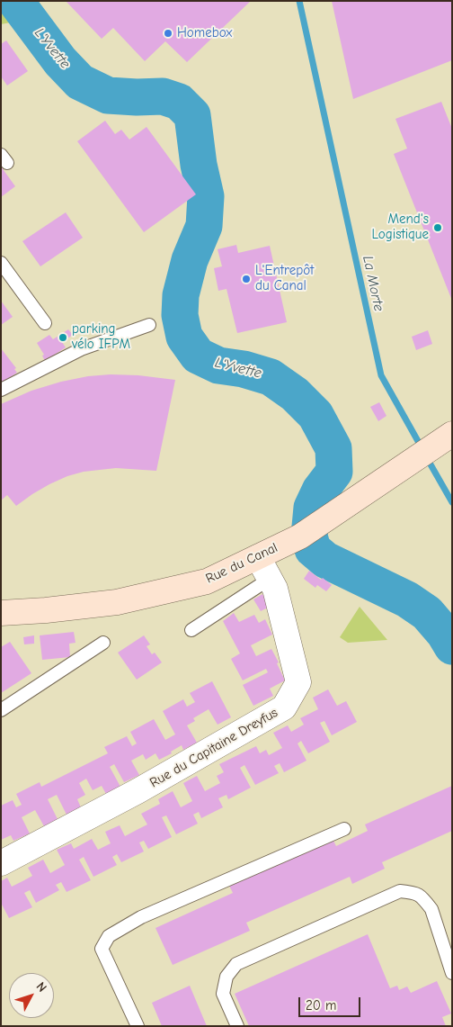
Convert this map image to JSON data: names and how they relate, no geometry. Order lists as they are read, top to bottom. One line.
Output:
{"streets":{"street":["Rue du Canal","Rue du Capitaine Dreyfus"]},"crossings":[["Rue du Canal","Rue du Capitaine Dreyfus"]],"water":["L'Yvette","La Morte"],"places":["Homebox","Mend's Logistique","L'Entrepôt du Canal","parking vélo IFPM"],"scale_bar":"20 m","north":"top right"}
